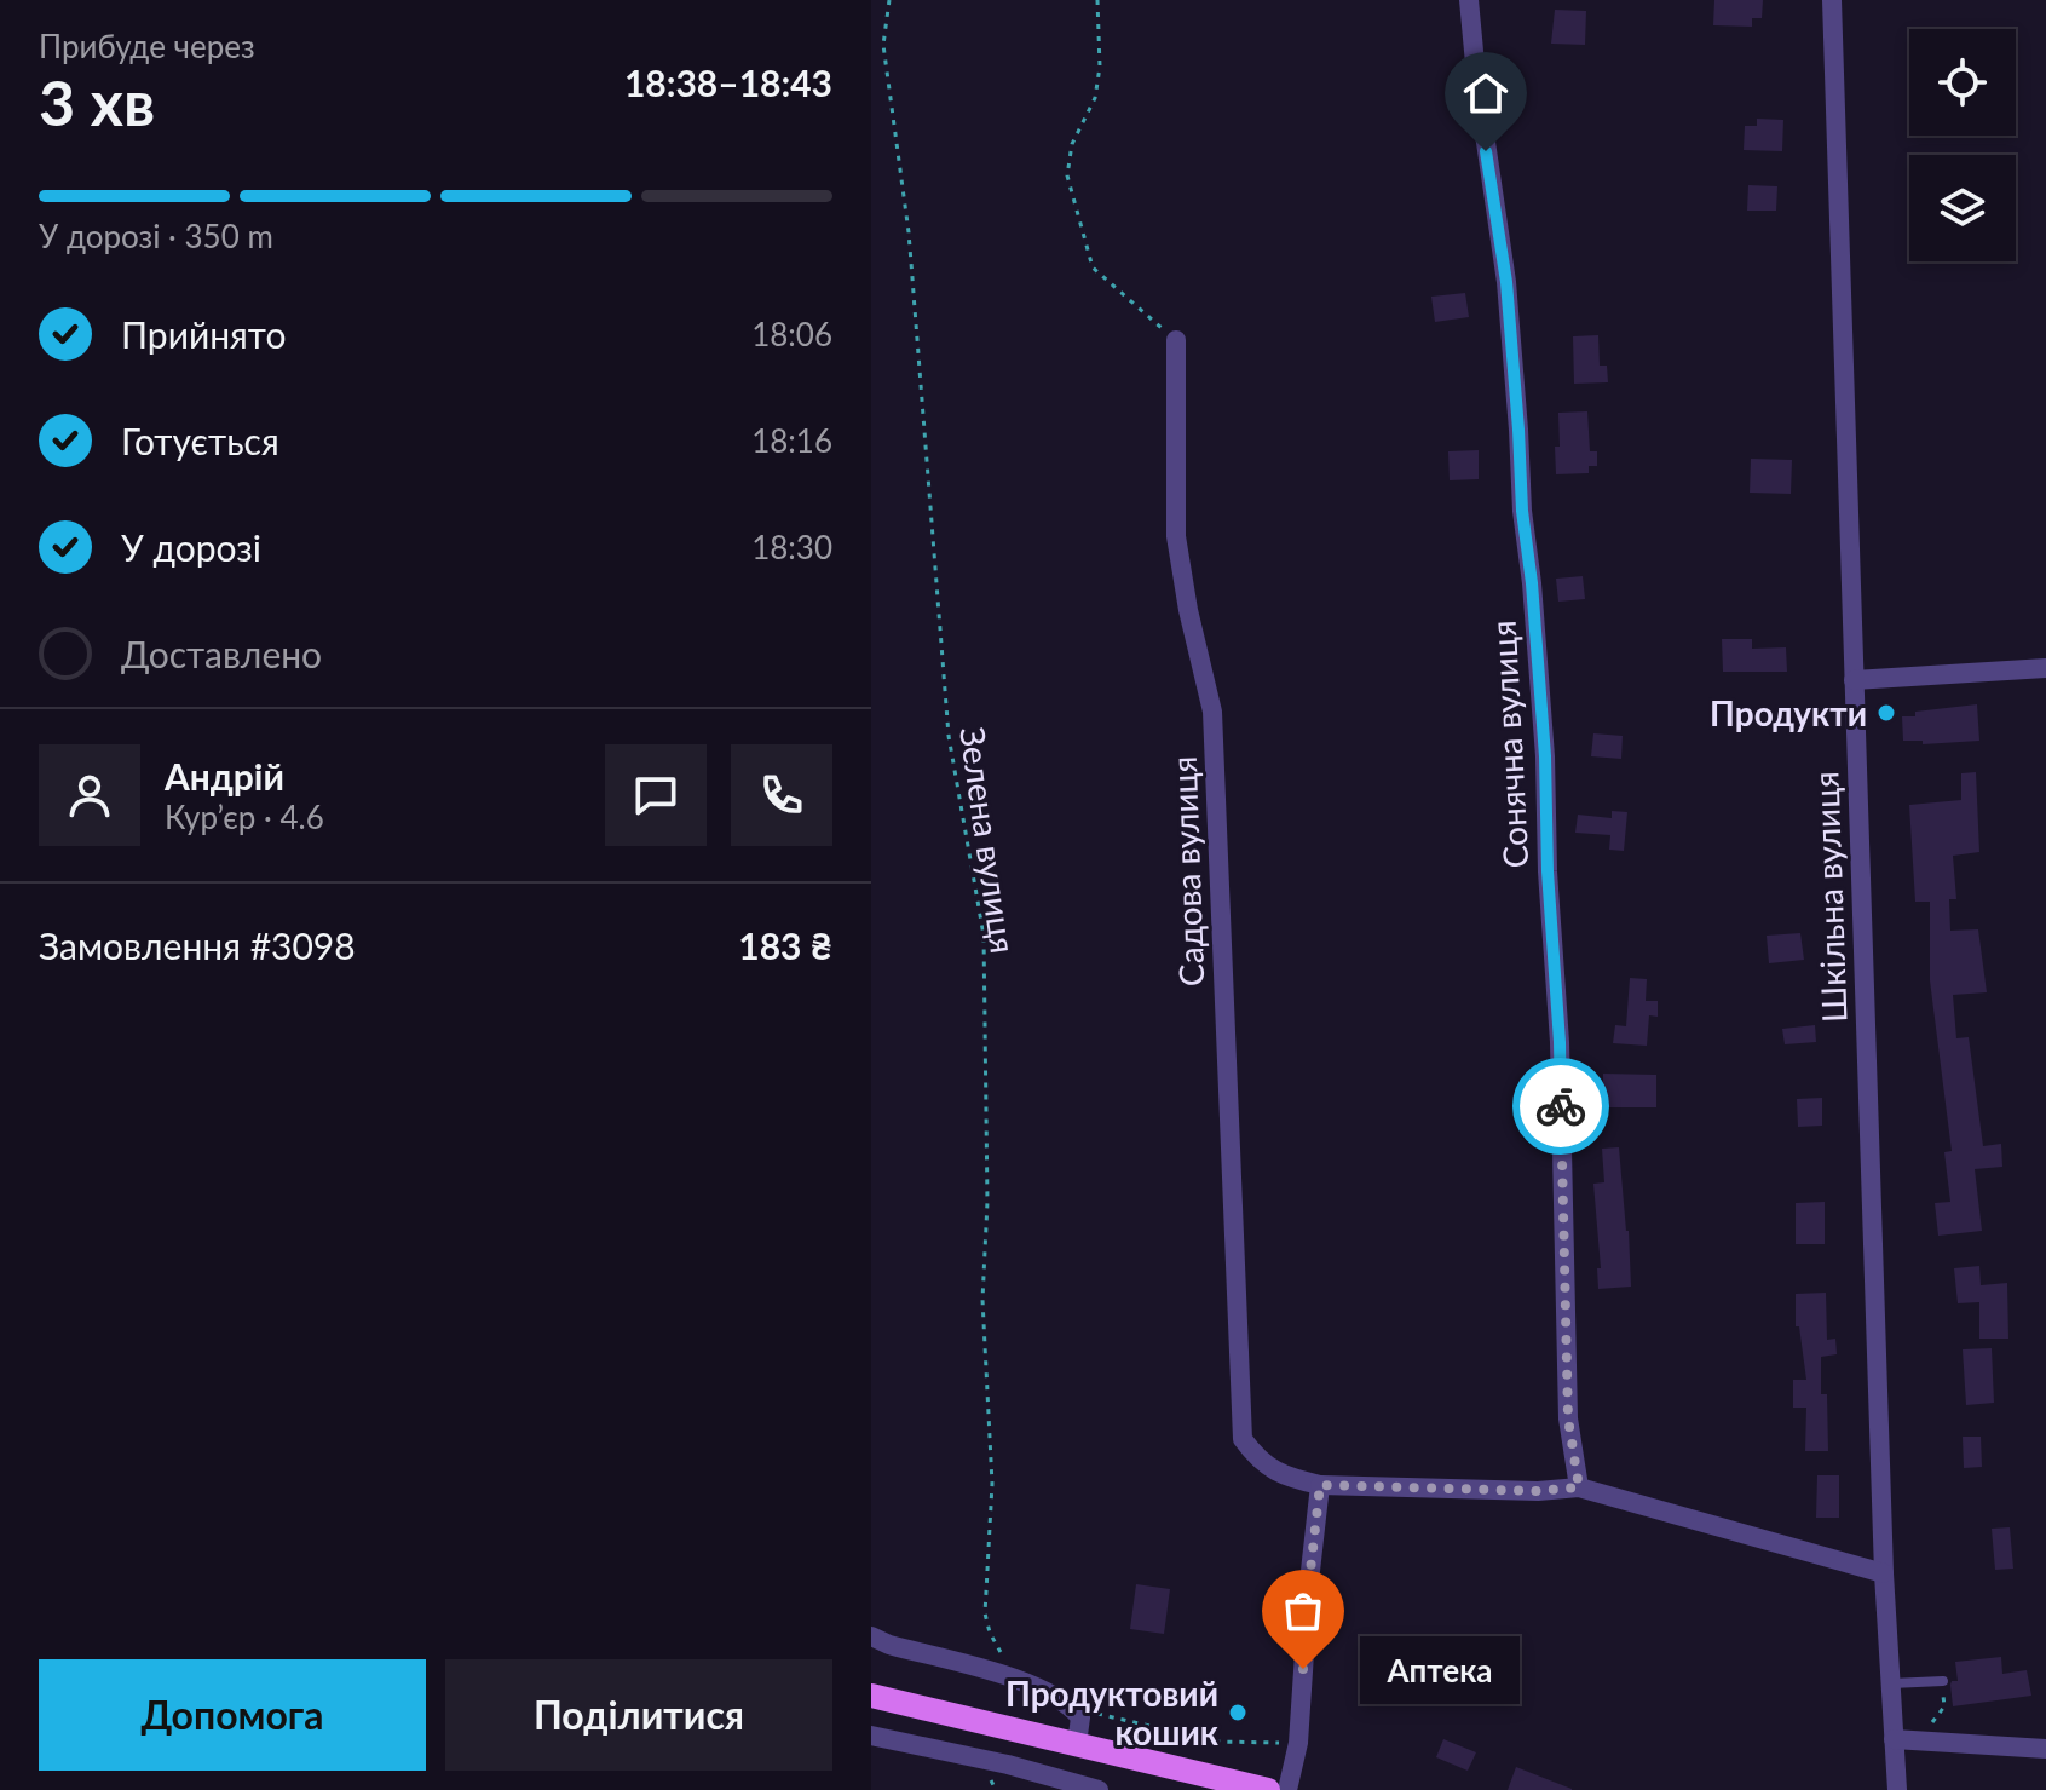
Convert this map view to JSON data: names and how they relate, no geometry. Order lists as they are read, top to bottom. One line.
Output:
{"streets":{"street":["Сонячна вулиця","Садова вулиця","Шкільна вулиця"],"path":["Зелена вулиця"]},"crossings":[["Сонячна вулиця","Садова вулиця"],["Садова вулиця","Шкільна вулиця"]],"places":["Продукти","Аптека","Продуктовий кошик"],"page":{"heading":["3 хв","Прибуде через","18:38–18:43"],"panel":["Андрій","Кур’єр · 4.6","Замовлення #3098","183 ₴"],"bar":"У дорозі · 350 m","list":[["Прийнято","18:06"],["Готується","18:16"],["У дорозі","18:30"],"Доставлено"],"bubble":"Аптека","buttons":["Допомога","Поділитися"]}}
